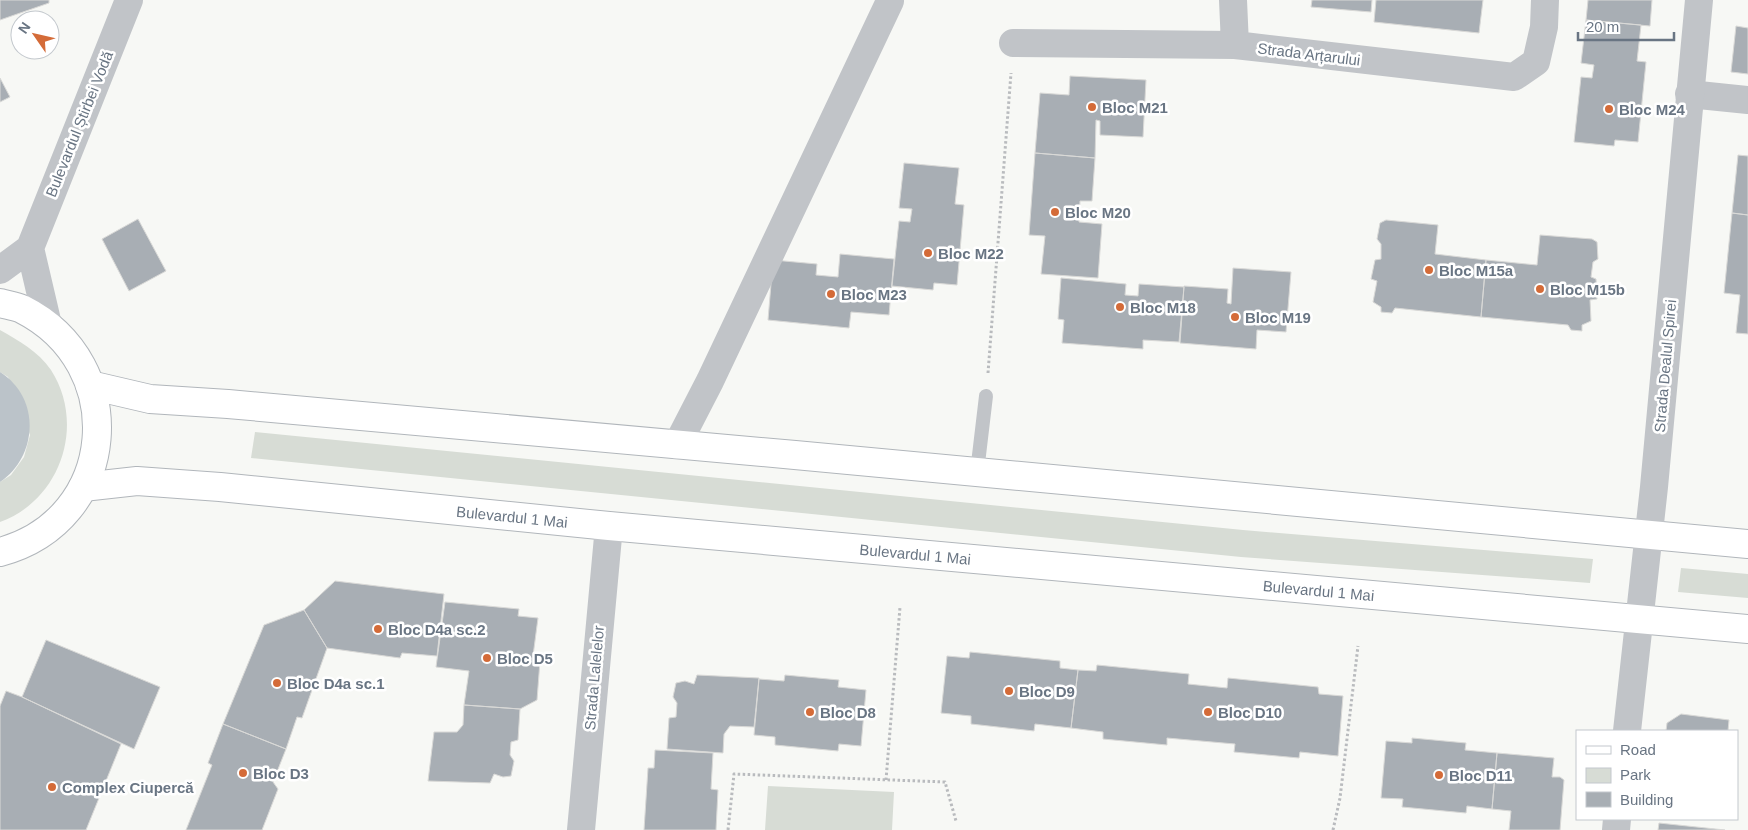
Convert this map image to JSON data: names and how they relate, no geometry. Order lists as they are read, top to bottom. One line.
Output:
{"streets":{"main road":["Bulevardul 1 Mai"],"street":["Strada Arțarului","Bulevardul Știrbei Vodă","Strada Dealul Spirei","Strada Lalelelor"]},"crossings":[["Strada Dealul Spirei","Bulevardul 1 Mai"],["Bulevardul 1 Mai","Strada Lalelelor"]],"places":["Bloc M21","Bloc M24","Bloc M20","Bloc M22","Bloc M15a","Bloc M15b","Bloc M23","Bloc M18","Bloc M19","Bloc D4a sc.2","Bloc D5","Bloc D4a sc.1","Bloc D9","Bloc D8","Bloc D10","Bloc D3","Bloc D11","Complex Ciupercă"],"legend":["Road","Park","Building"],"scale_bar":"20 m","north":"top left"}
